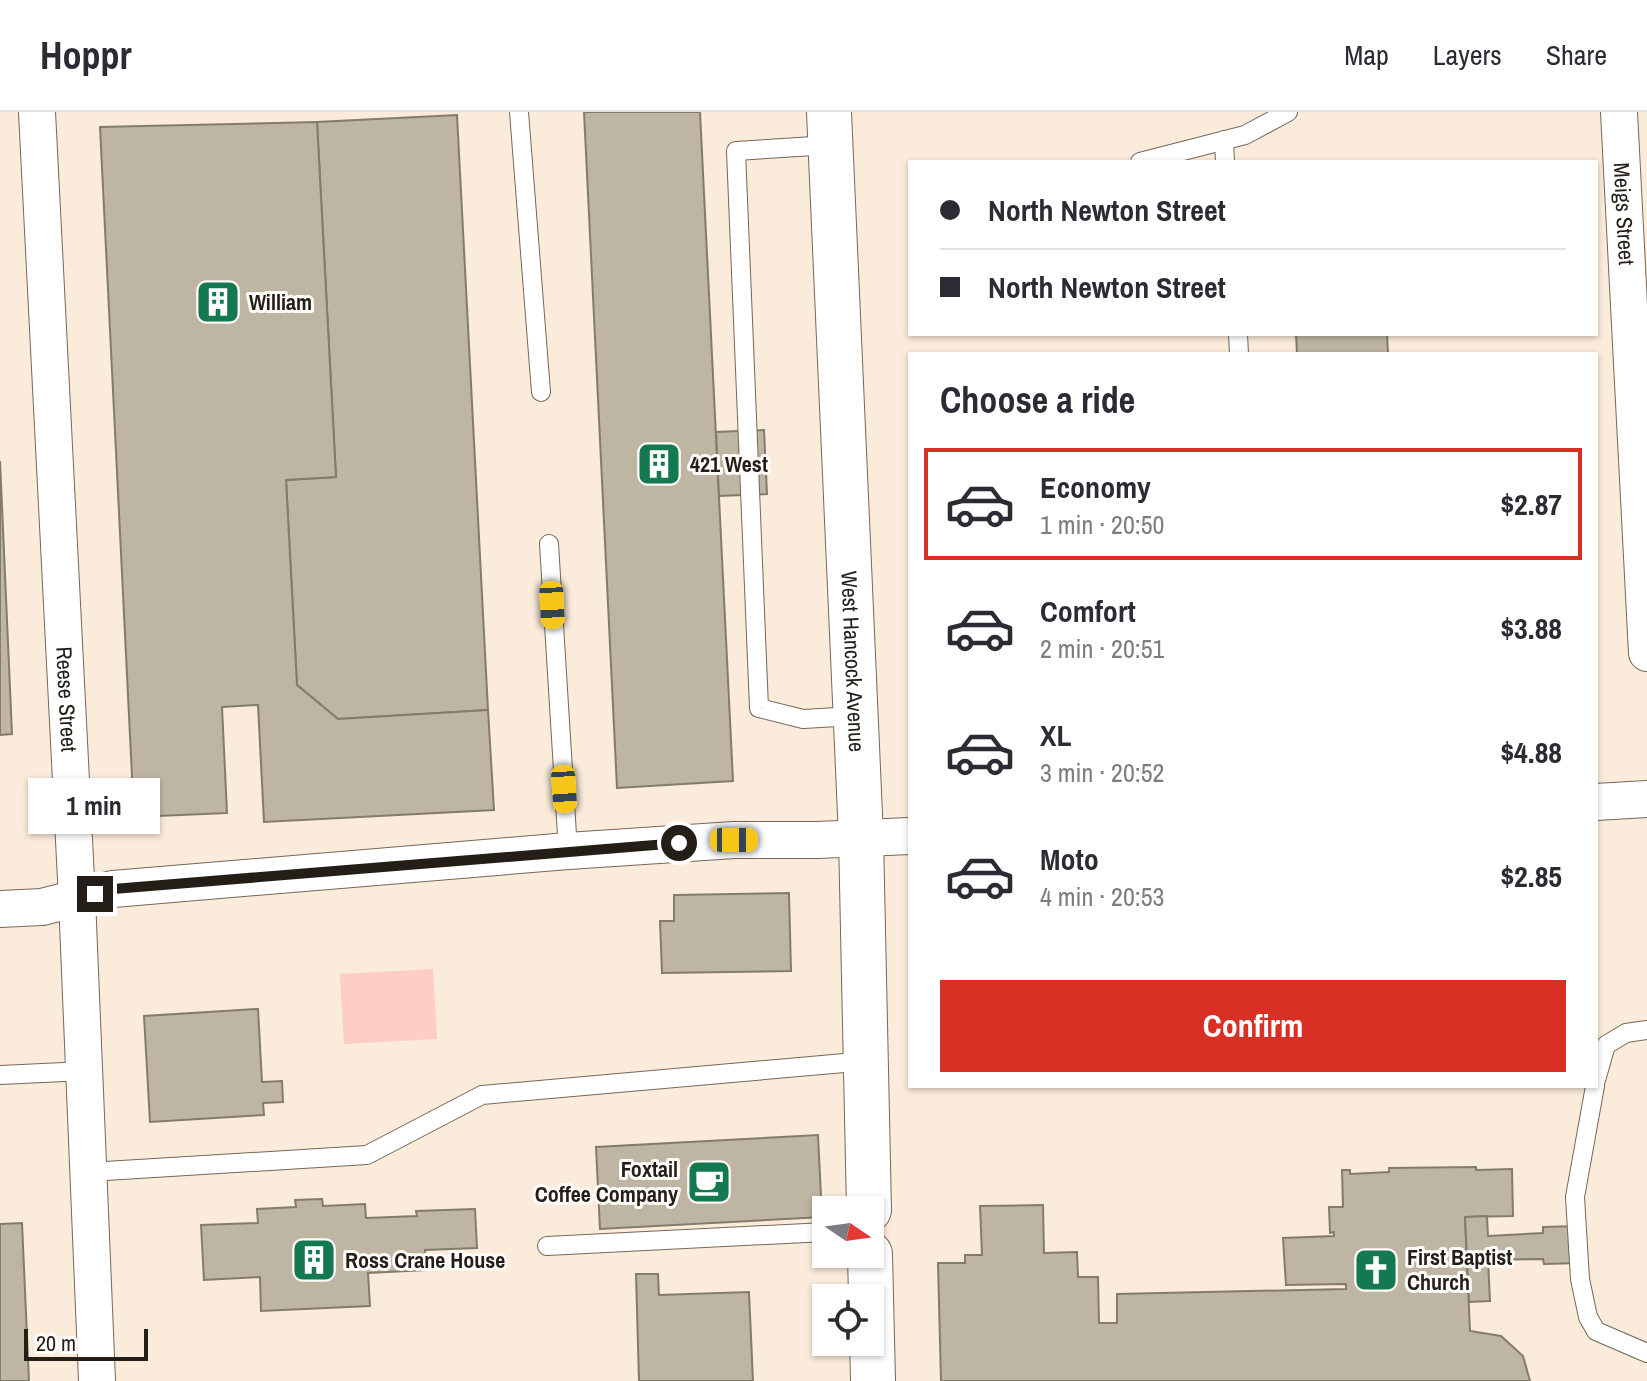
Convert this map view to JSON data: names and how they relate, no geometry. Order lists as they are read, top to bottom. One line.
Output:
{"streets":{"street":["Meigs Street","West Hancock Avenue","Reese Street"]},"places":{"building":["William","421 West","Ross Crane House"],"cafe":["Foxtail Coffee Company"],"church":["First Baptist Church"]},"scale_bar":"20 m","north":"right","page":{"header":"Hoppr","nav":["Map","Layers","Share"],"banner":["North Newton Street","North Newton Street"],"heading":"Choose a ride","list":[{"name":"Economy","note":"1 min · 20:50","value":"$2.87"},{"name":"Comfort","note":"2 min · 20:51","value":"$3.88"},{"name":"XL","note":"3 min · 20:52","value":"$4.88"},{"name":"Moto","note":"4 min · 20:53","value":"$2.85"}],"bubble":"1 min","buttons":"Confirm","scale":"20 m"}}
